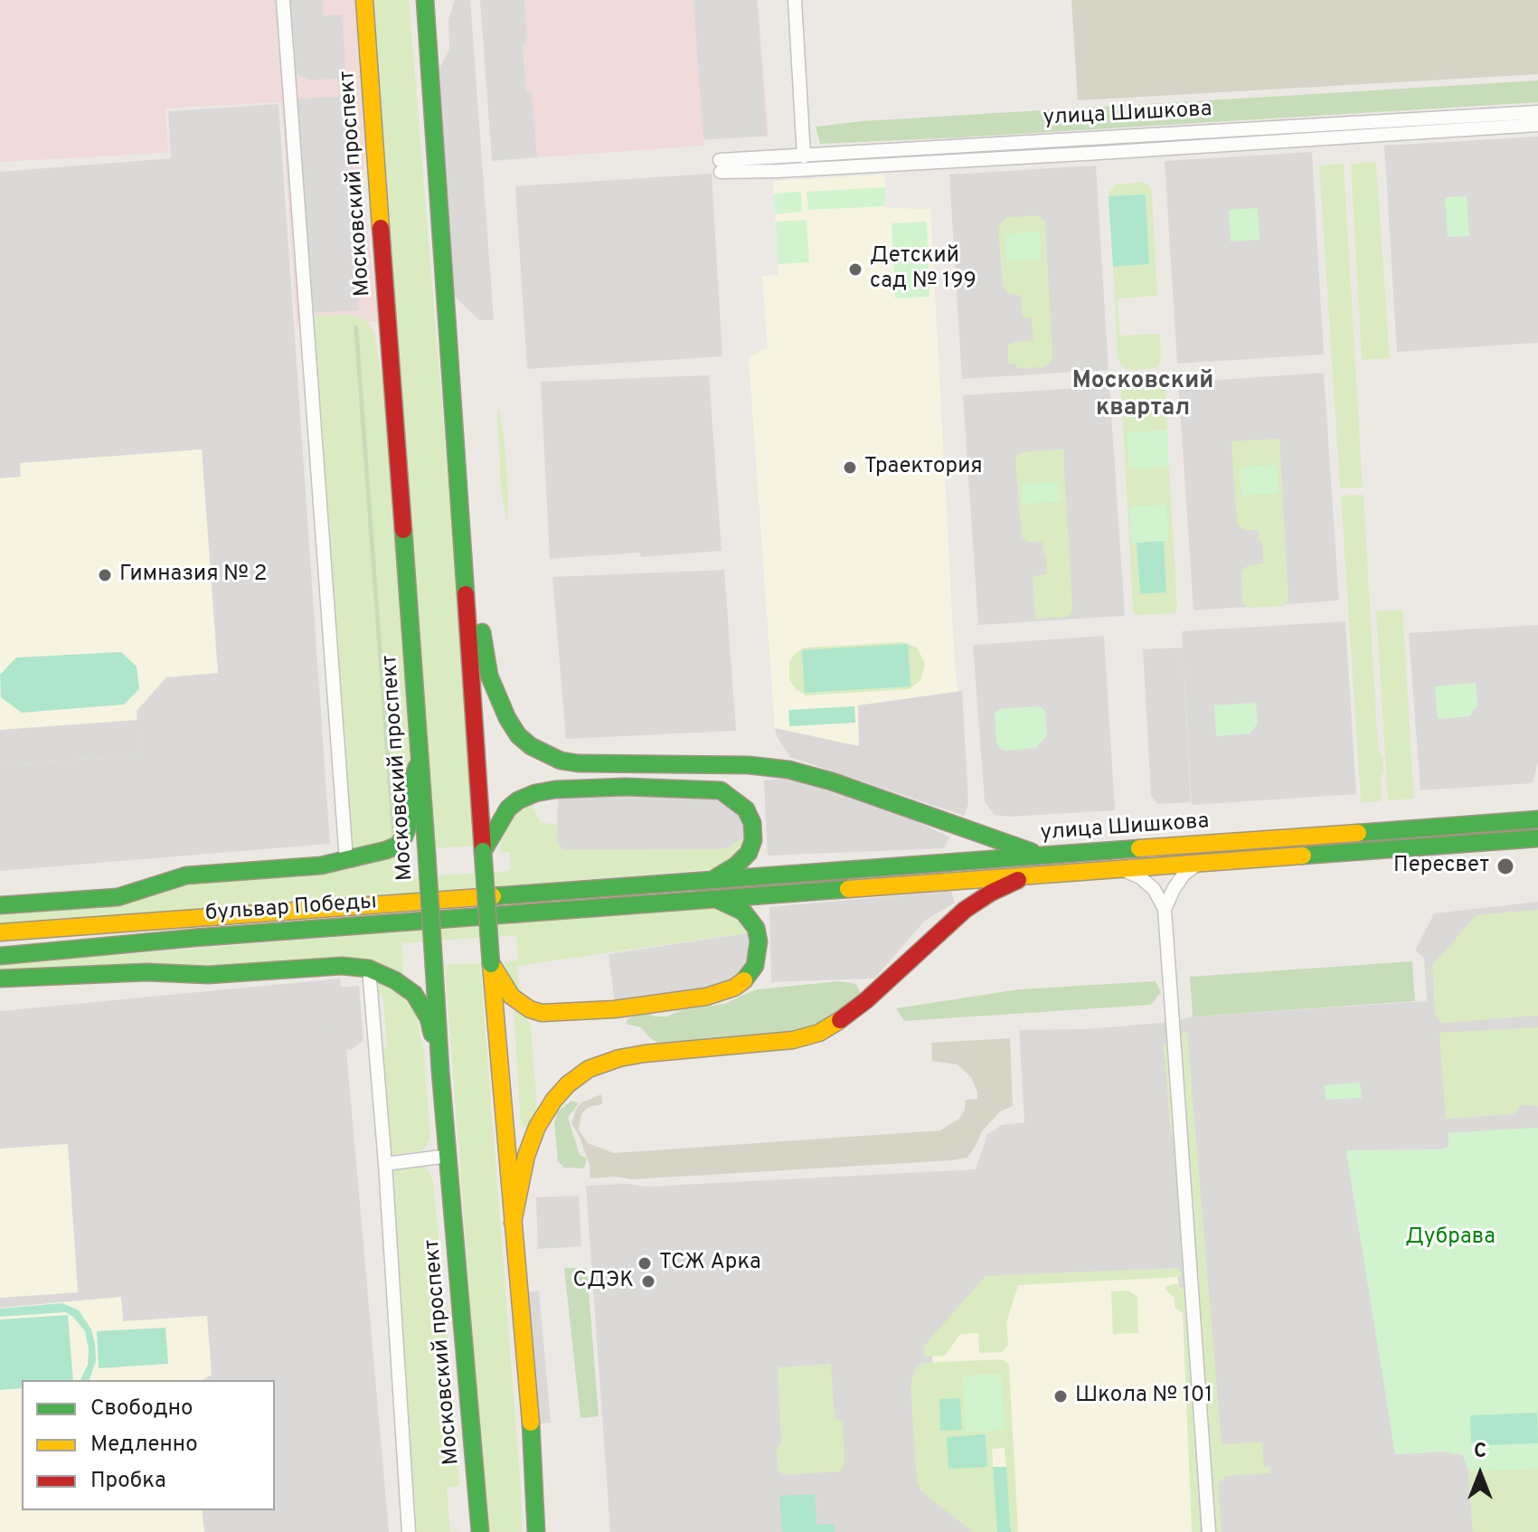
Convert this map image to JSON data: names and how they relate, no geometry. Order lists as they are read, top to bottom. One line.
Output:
{"streets":{"main road":["улица Шишкова","Московский проспект","бульвар Победы"]},"crossings":[["улица Шишкова","бульвар Победы"]],"districts":["Московский квартал"],"parks":["Дубрава"],"places":["Детский сад № 199","Траектория","Гимназия № 2","Пересвет","ТСЖ Арка","СДЭК","Школа № 101"],"legend":["Свободно","Медленно","Пробка"],"north":"top"}
